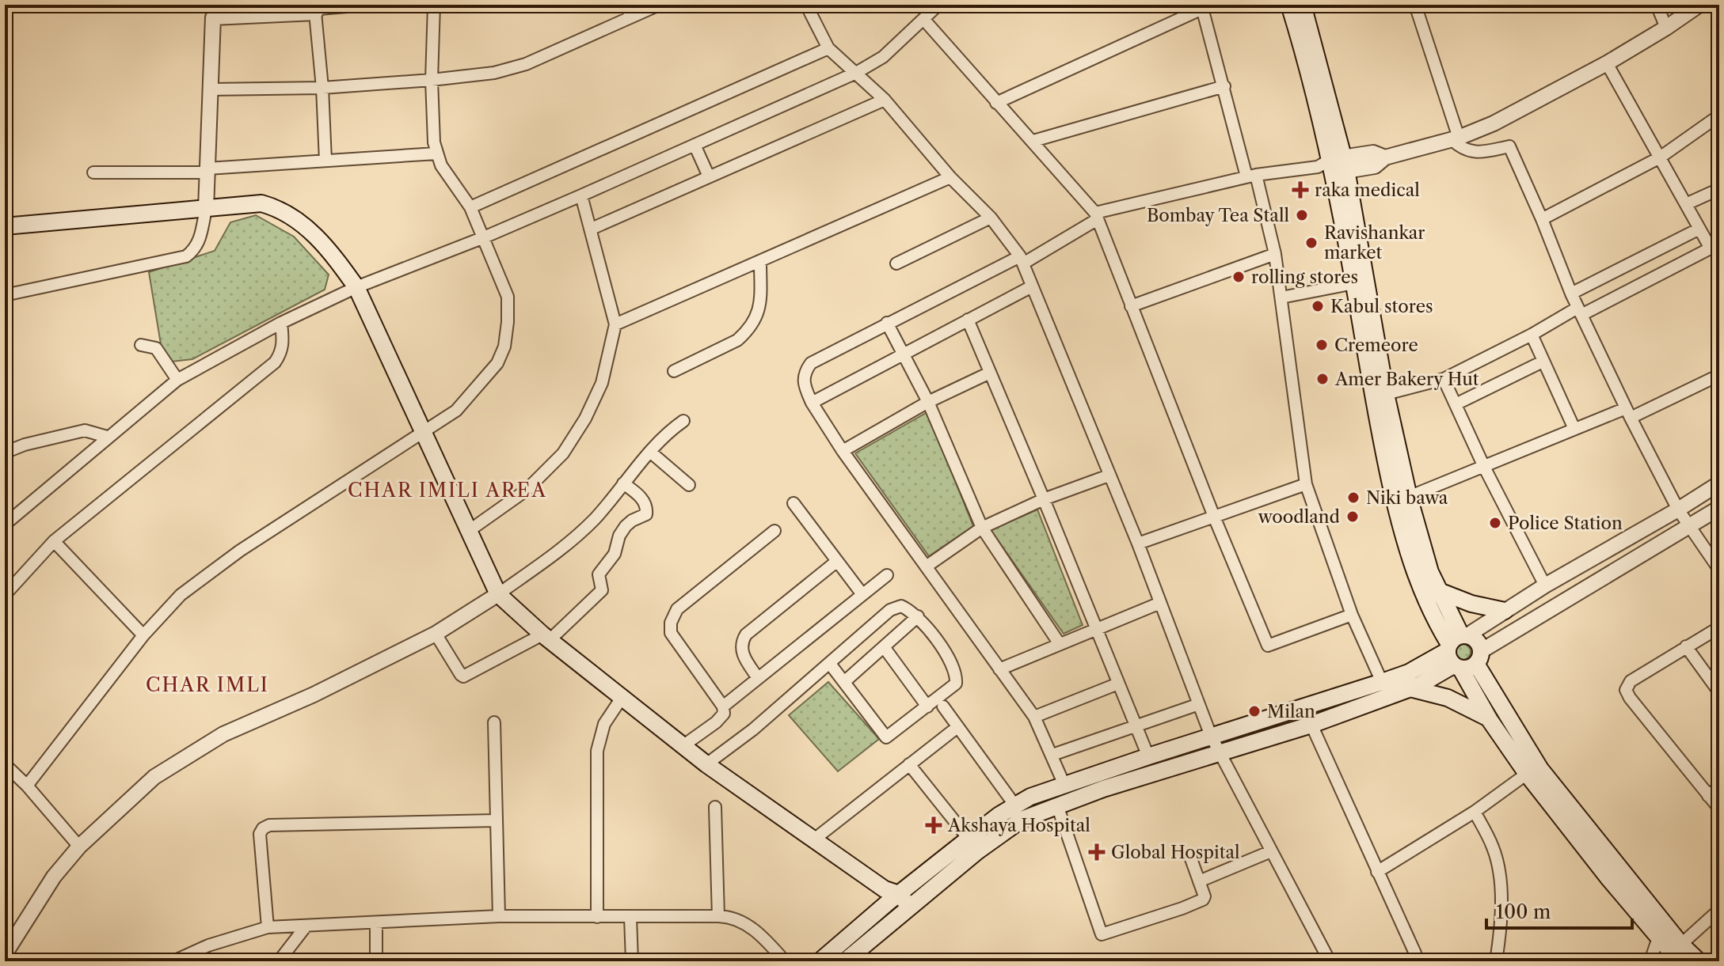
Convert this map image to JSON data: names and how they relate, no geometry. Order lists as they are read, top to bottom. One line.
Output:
{"districts":["CHAR IMILI AREA","CHAR IMLI"],"places":{"health":["raka medical","Akshaya Hospital","Global Hospital"],"other":["Bombay Tea Stall","Ravishankar market","rolling stores","Kabul stores","Cremeore","Amer Bakery Hut","Niki bawa","woodland","Police Station","Milan"]},"scale_bar":"100 m"}
